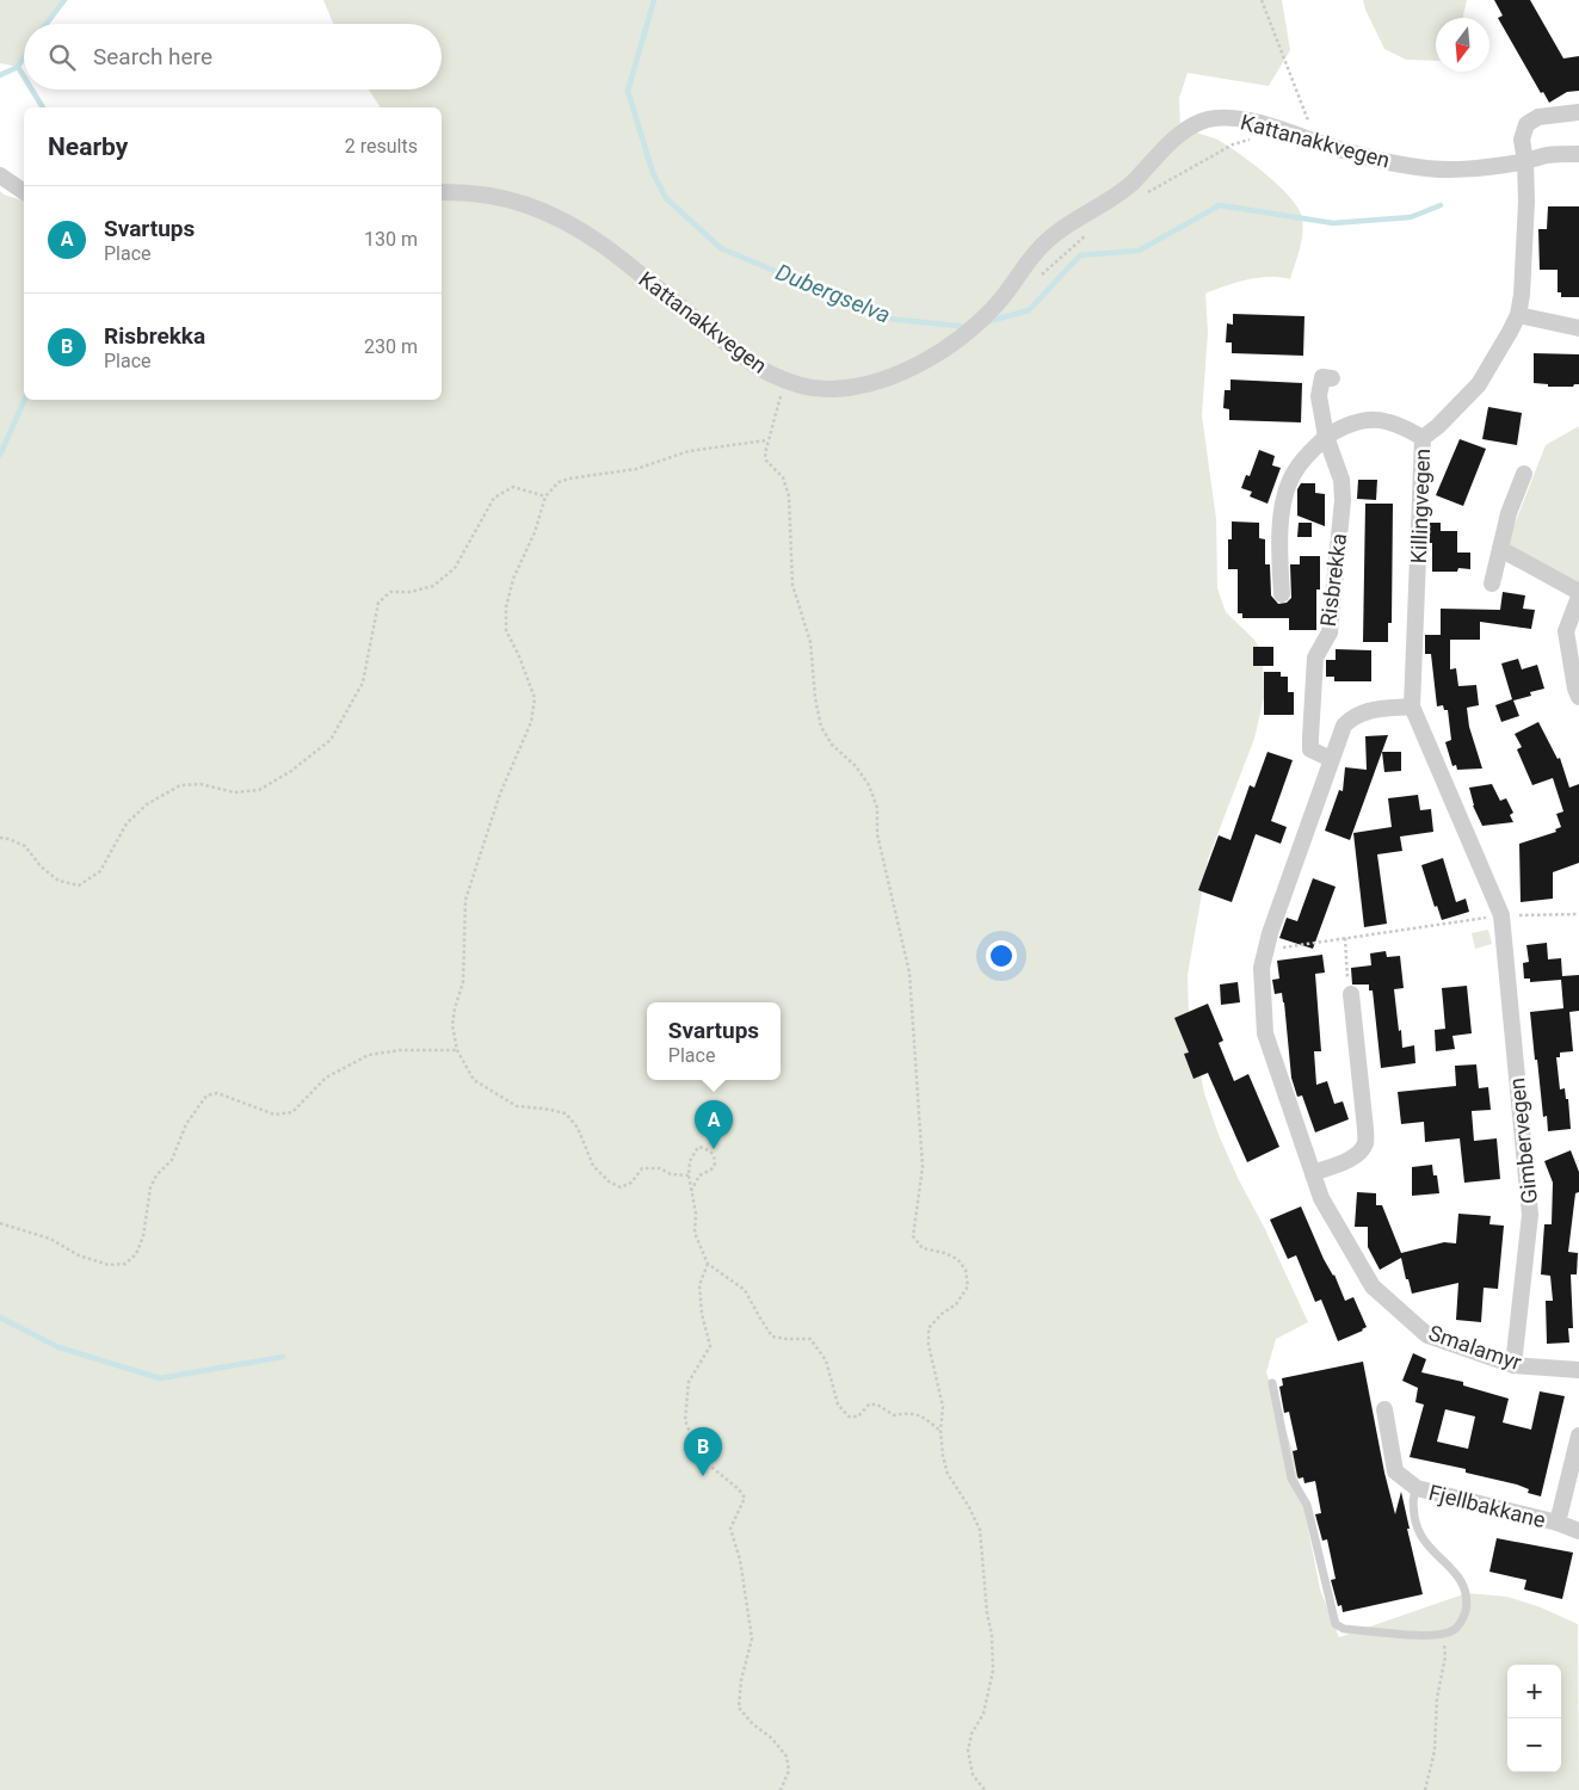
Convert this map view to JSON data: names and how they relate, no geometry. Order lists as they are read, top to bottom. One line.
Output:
{"streets":{"street":["Kattanakkvegen","Killingvegen","Risbrekka","Gimbervegen","Smalamyr","Fjellbakkane"]},"crossings":[["Kattanakkvegen","Killingvegen"],["Killingvegen","Gimbervegen"],["Gimbervegen","Smalamyr"]],"water":["Dubergselva"],"north":"bottom","page":{"search":"Search here","heading":["Nearby","2 results"],"list":[{"mark":"A","name":"Svartups","note":"Place","value":"130 m"},{"mark":"B","name":"Risbrekka","note":"Place","value":"230 m"}],"popup":["Svartups","Place"],"pins":["A","B"],"map_buttons":["+","−"]}}
